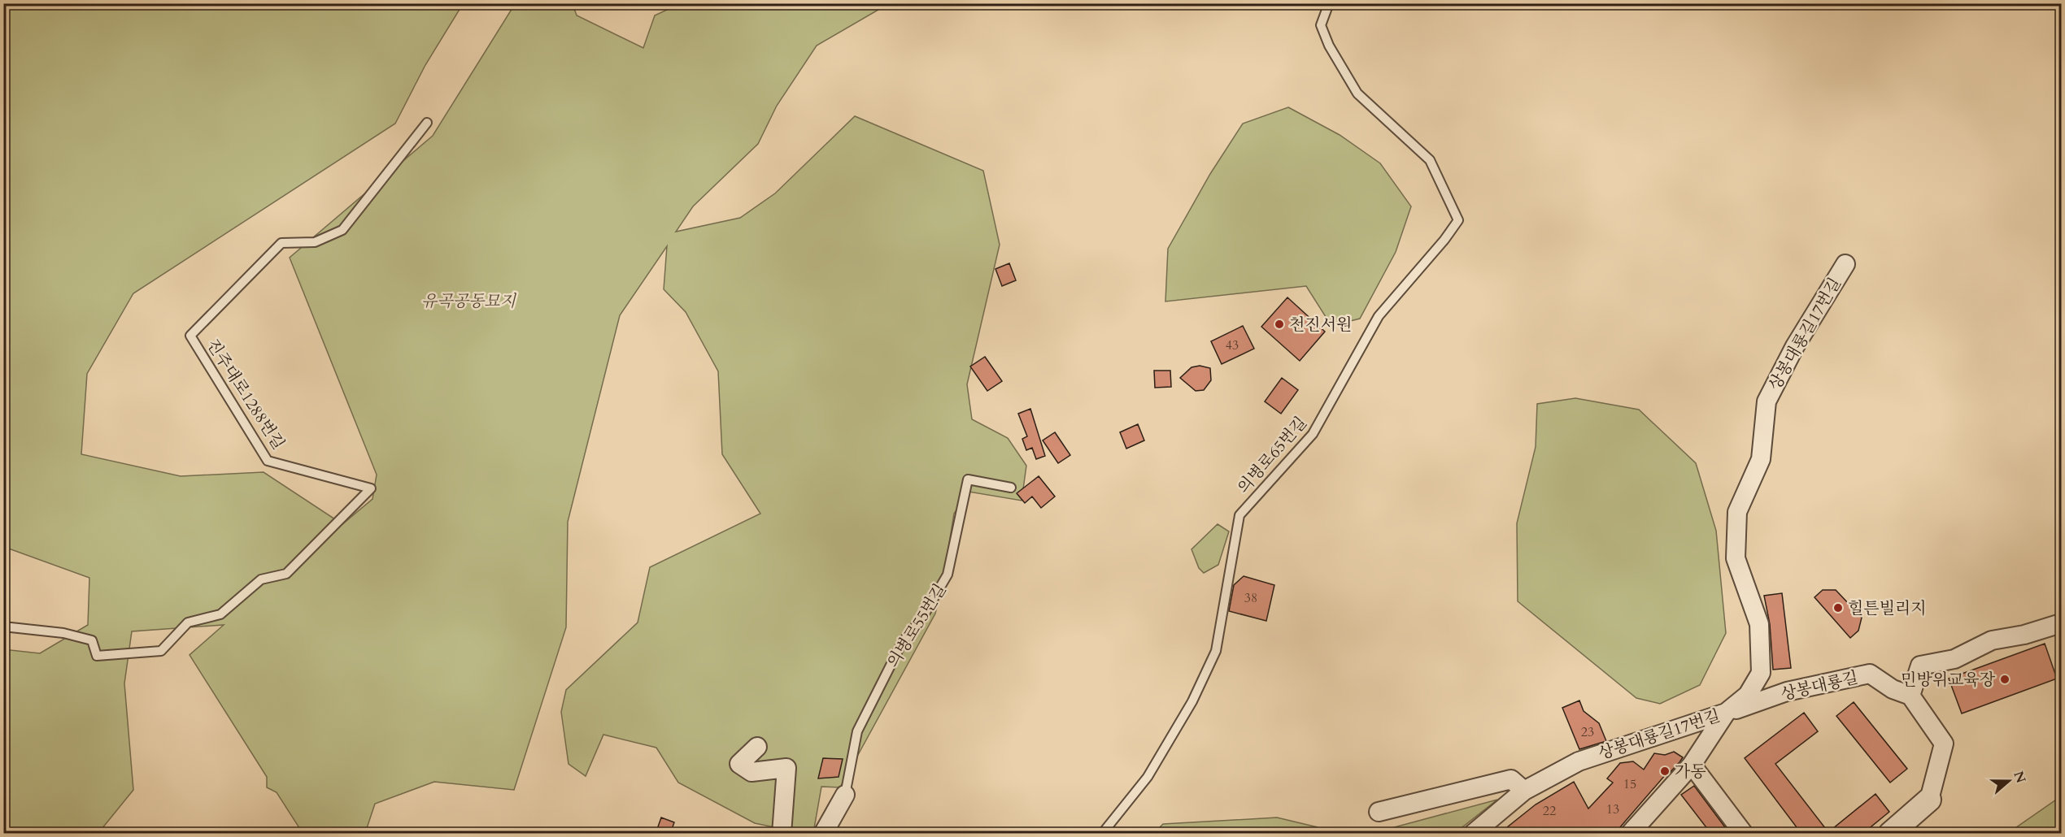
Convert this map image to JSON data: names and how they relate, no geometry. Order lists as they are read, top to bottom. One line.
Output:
{"streets":{"street":["상봉대룡길17번길","의병로55번길","상봉대룡길"],"lane":["진주대로1288번길","의병로65번길"]},"crossings":[["상봉대룡길17번길","상봉대룡길"]],"parks":["유곡공동묘지"],"places":["천진서원","힐튼빌리지","민방위교육장","가동"],"house_numbers":["43","38","23","15","13","22"],"north":"right"}
